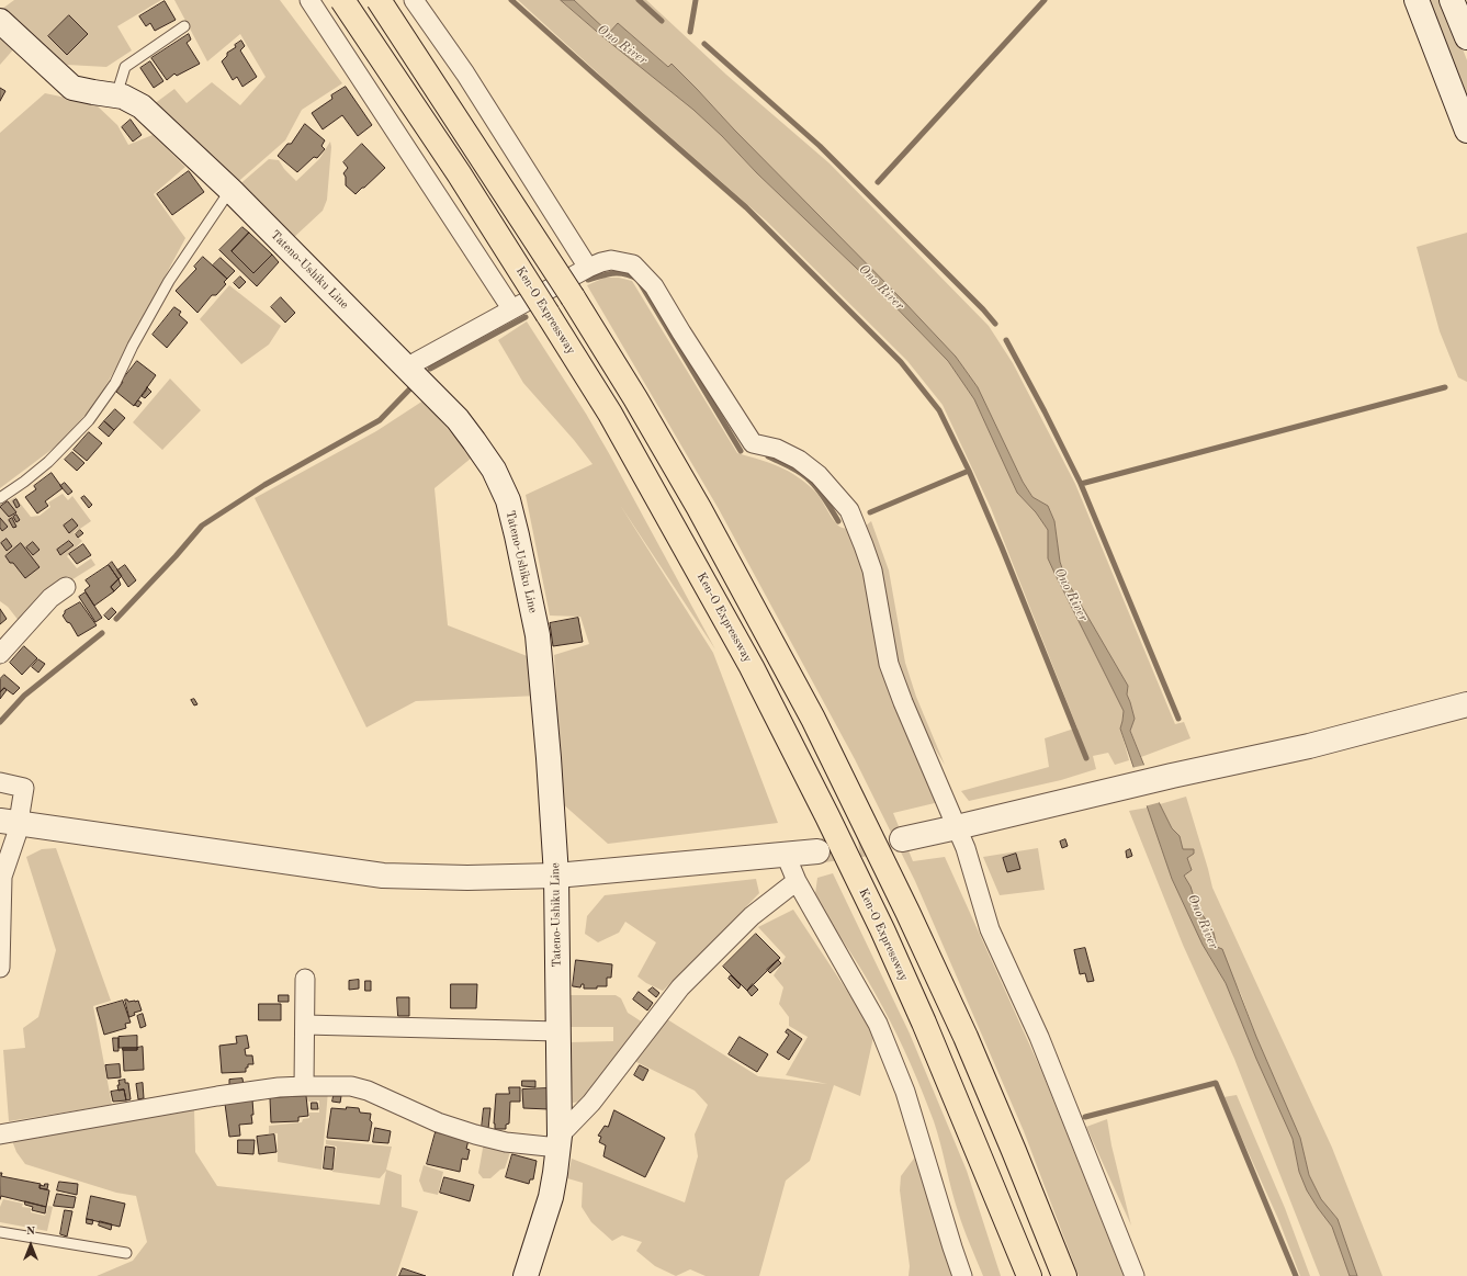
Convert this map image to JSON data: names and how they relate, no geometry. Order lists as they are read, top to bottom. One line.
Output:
{"streets":{"highway":["Ken-O Expressway"],"main road":["Tateno-Ushiku Line"]},"water":["Ono River"],"north":"top"}
